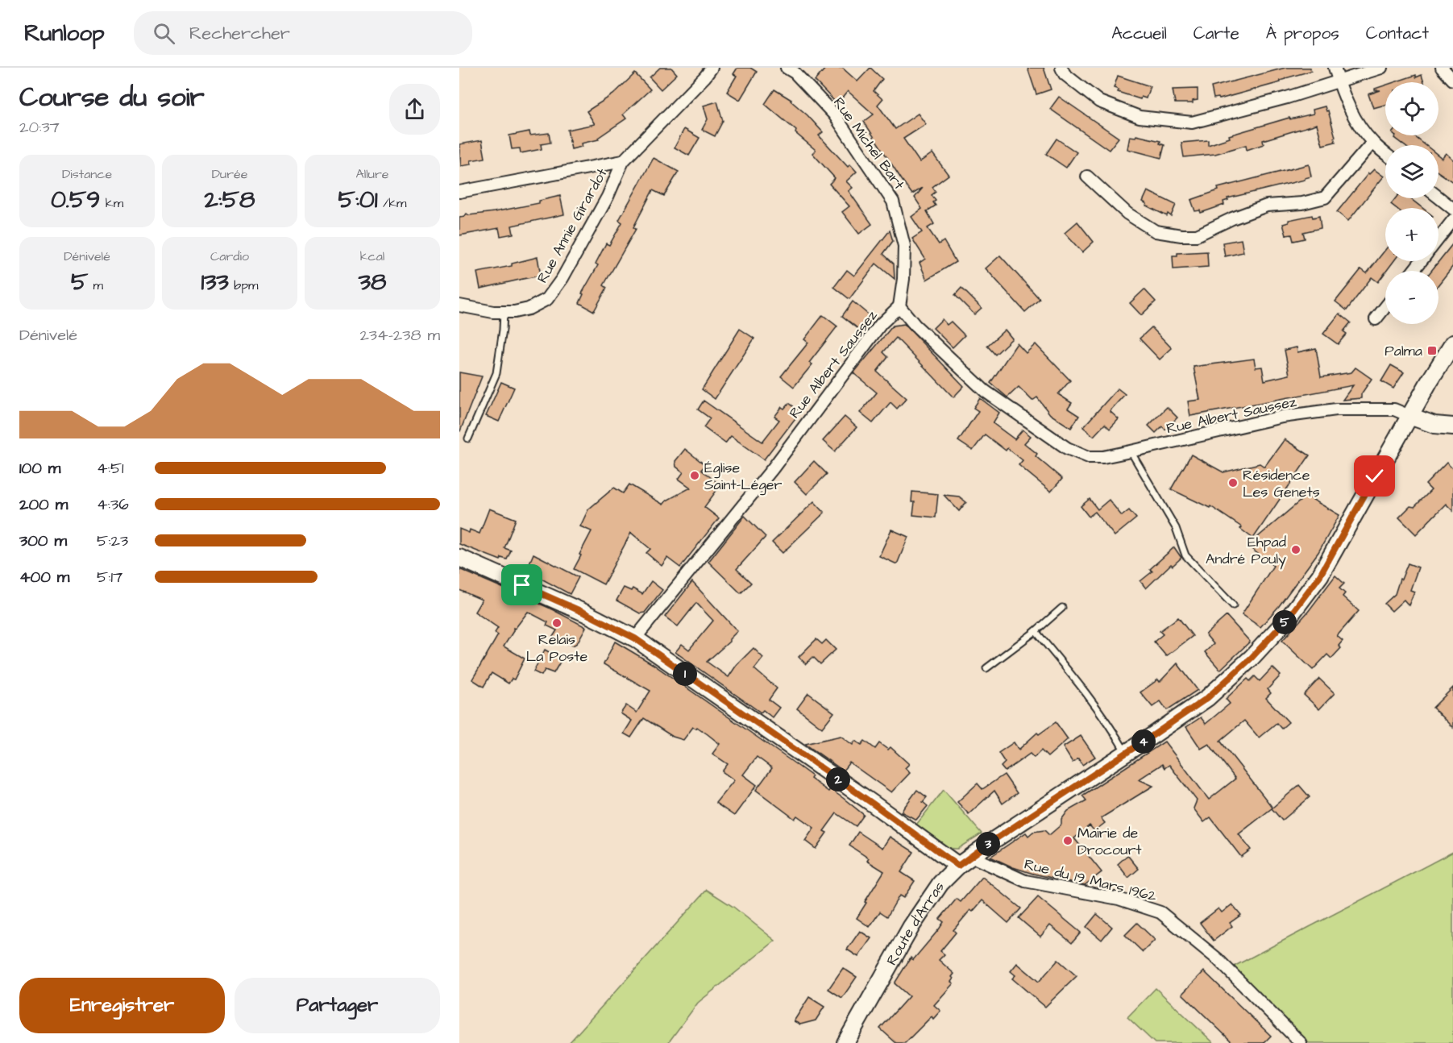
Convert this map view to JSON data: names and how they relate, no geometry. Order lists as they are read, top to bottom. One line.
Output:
{"streets":{"main road":["Route d'Arras"],"street":["Rue Michel Bart","Rue Annie Girardot","Rue Albert Saussez","Rue du 19 Mars 1962"]},"crossings":[["Rue Michel Bart","Rue Albert Saussez"],["Rue Albert Saussez","Route d'Arras"],["Rue du 19 Mars 1962","Route d'Arras"]],"places":{"transit":["Palma"],"other":["Église Saint-Léger","Résidence Les Genets","Ehpad André Pouly","Relais La Poste","Mairie de Drocourt"]},"page":{"header":"Runloop","search":"Rechercher","nav":["Accueil","Carte","À propos","Contact"],"heading":["Course du soir","20:37"],"map_buttons":["+","−"],"stats":[["Distance","0.59 km"],["Durée","2:58"],["Allure","5:01 /km"],["Dénivelé","5 m"],["Cardio","133 bpm"],["kcal","38"]],"chart":["Dénivelé","234–238 m"],"list":[{"name":"100 m","note":"4:51"},{"name":"200 m","note":"4:36"},{"name":"300 m","note":"5:23"},{"name":"400 m","note":"5:17"}],"pins":["5","1","4","2","3"],"buttons":["Enregistrer","Partager"]}}
